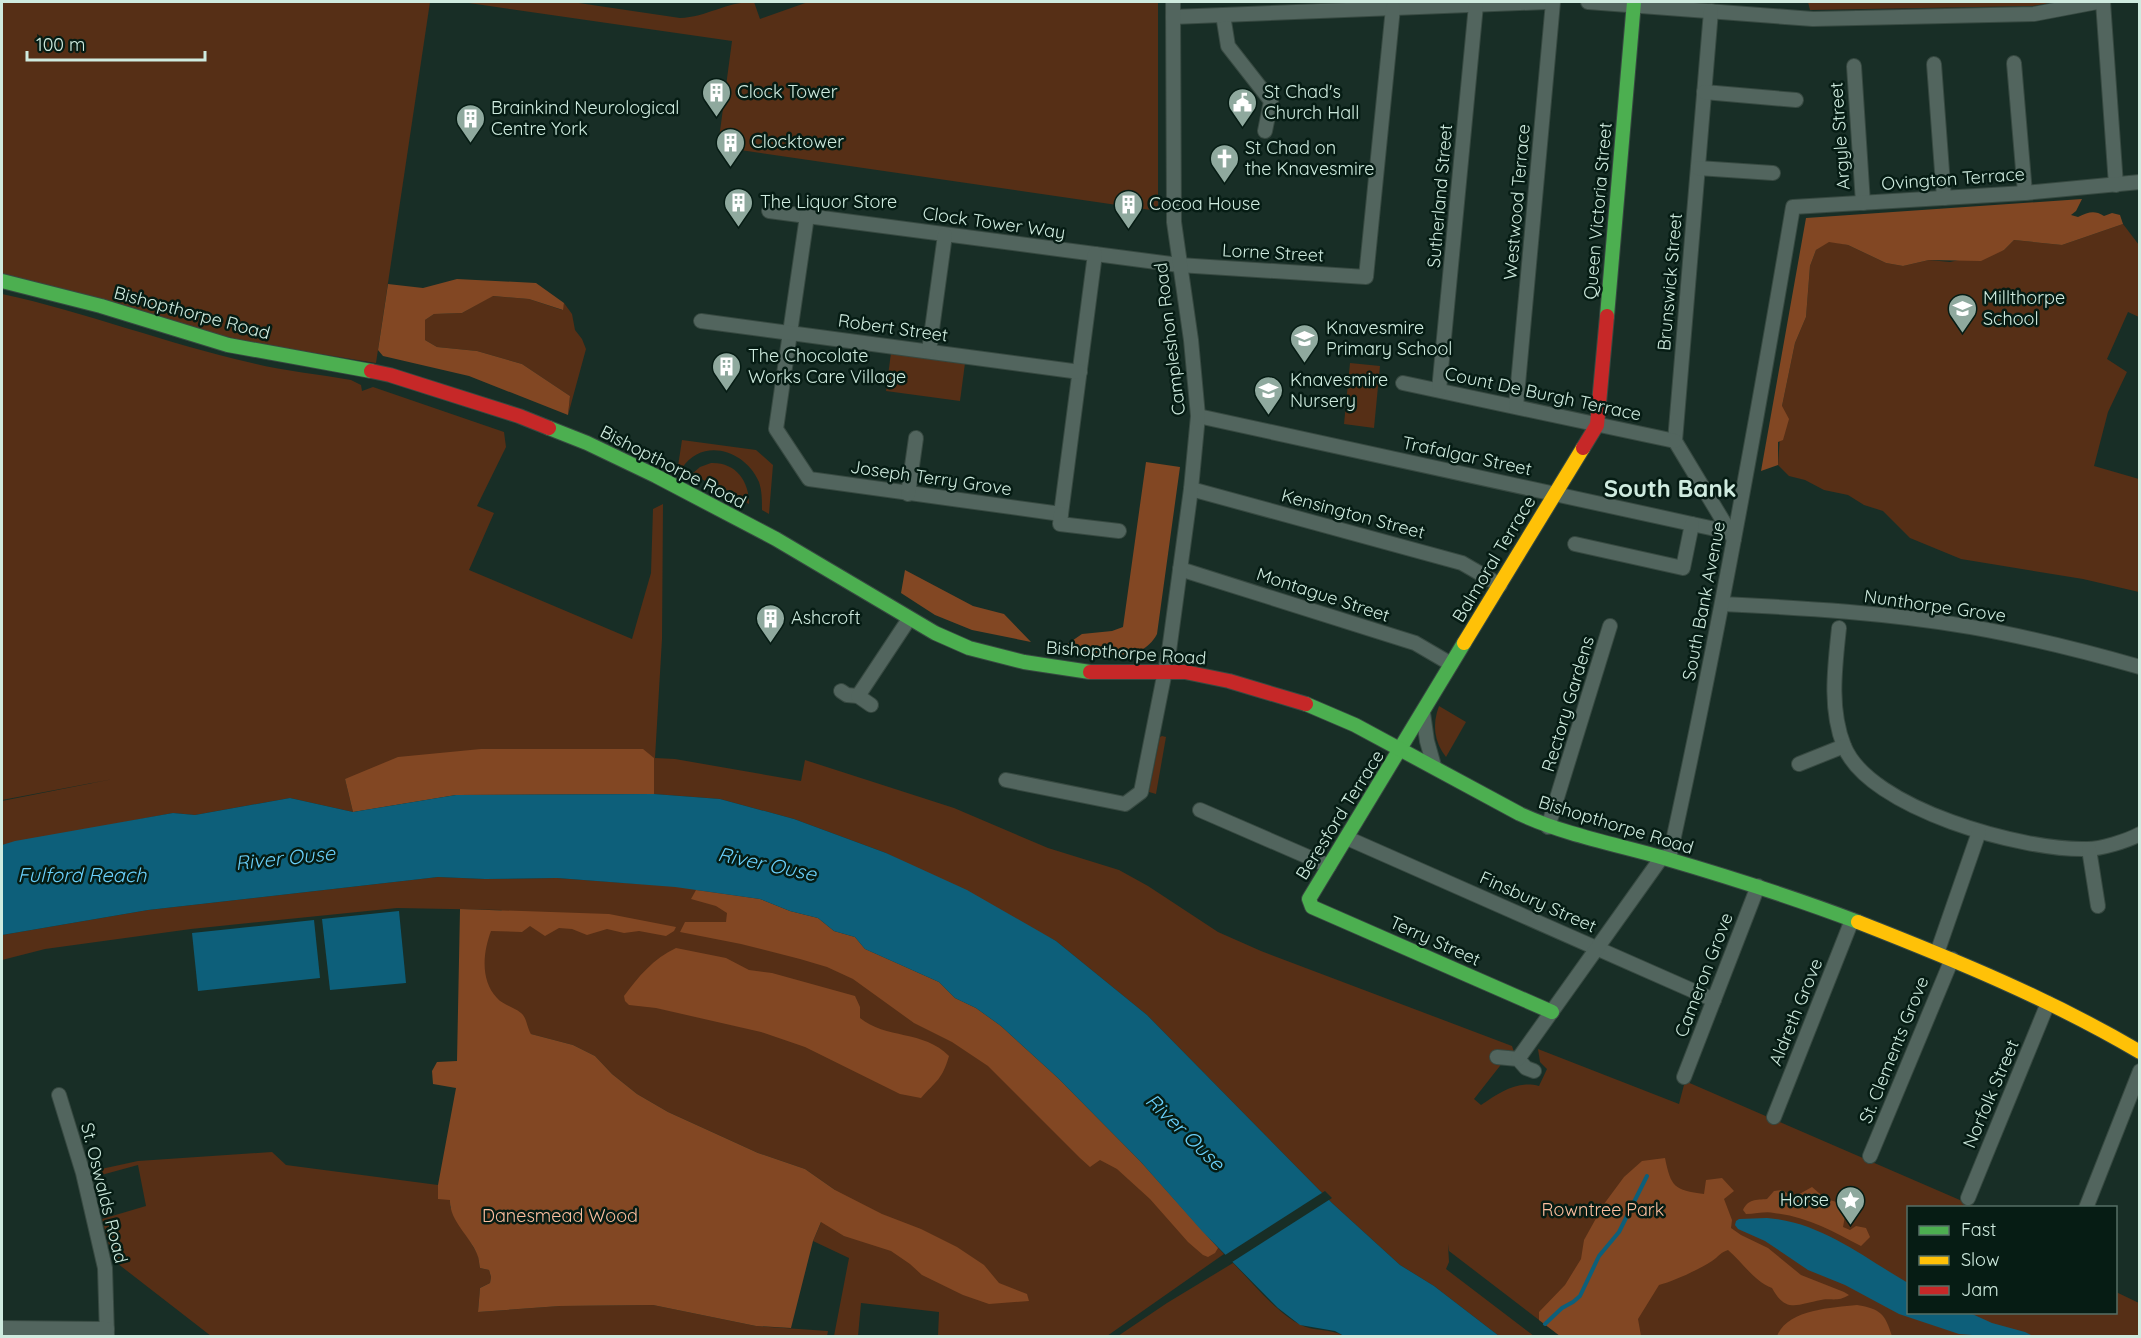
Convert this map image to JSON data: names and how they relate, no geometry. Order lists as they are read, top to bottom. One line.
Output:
{"streets":{"street":["Argyle Street","Ovington Terrace","Sutherland Street","Westwood Terrace","Queen Victoria Street","Clock Tower Way","Lorne Street","Brunswick Street","Bishopthorpe Road","Robert Street","Campleshon Road","Count De Burgh Terrace","Trafalgar Street","Joseph Terry Grove","Kensington Street","Balmoral Terrace","Montague Street","South Bank Avenue","Nunthorpe Grove","Rectory Gardens","Beresford Terrace","Finsbury Street","Terry Street","Cameron Grove","Aldreth Grove","St. Clements Grove","Norfolk Street","St. Oswalds Road"]},"crossings":[["Argyle Street","Ovington Terrace"],["Ovington Terrace","South Bank Avenue"],["Sutherland Street","Count De Burgh Terrace"],["Westwood Terrace","Count De Burgh Terrace"],["Queen Victoria Street","Count De Burgh Terrace"],["Queen Victoria Street","Balmoral Terrace"],["Clock Tower Way","Lorne Street"],["Clock Tower Way","Campleshon Road"],["Clock Tower Way","Joseph Terry Grove"],["Lorne Street","Campleshon Road"],["Brunswick Street","Count De Burgh Terrace"],["Bishopthorpe Road","Campleshon Road"],["Bishopthorpe Road","Balmoral Terrace"],["Bishopthorpe Road","South Bank Avenue"],["Bishopthorpe Road","Rectory Gardens"],["Bishopthorpe Road","Beresford Terrace"],["Bishopthorpe Road","Cameron Grove"],["Bishopthorpe Road","Aldreth Grove"],["Bishopthorpe Road","St. Clements Grove"],["Bishopthorpe Road","Norfolk Street"],["Robert Street","Joseph Terry Grove"],["Campleshon Road","Trafalgar Street"],["Campleshon Road","Kensington Street"],["Campleshon Road","Montague Street"],["Count De Burgh Terrace","Balmoral Terrace"],["Trafalgar Street","Balmoral Terrace"],["Kensington Street","Balmoral Terrace"],["Balmoral Terrace","Montague Street"],["Balmoral Terrace","Beresford Terrace"],["South Bank Avenue","Nunthorpe Grove"],["Beresford Terrace","Finsbury Street"],["Beresford Terrace","Terry Street"],["Finsbury Street","Cameron Grove"]],"districts":["South Bank"],"water":["River Ouse","Fulford Reach"],"parks":["Rowntree Park","Danesmead Wood"],"places":{"building":["Clock Tower","Brainkind Neurological Centre York","Clocktower","The Liquor Store","Cocoa House","The Chocolate Works Care Village","Ashcroft"],"public building":["St Chad's Church Hall"],"church":["St Chad on the Knavesmire"],"school or university":["Millthorpe School","Knavesmire Primary School","Knavesmire Nursery"],"place":["Horse"]},"legend":["Fast","Slow","Jam"],"scale_bar":"100 m"}
